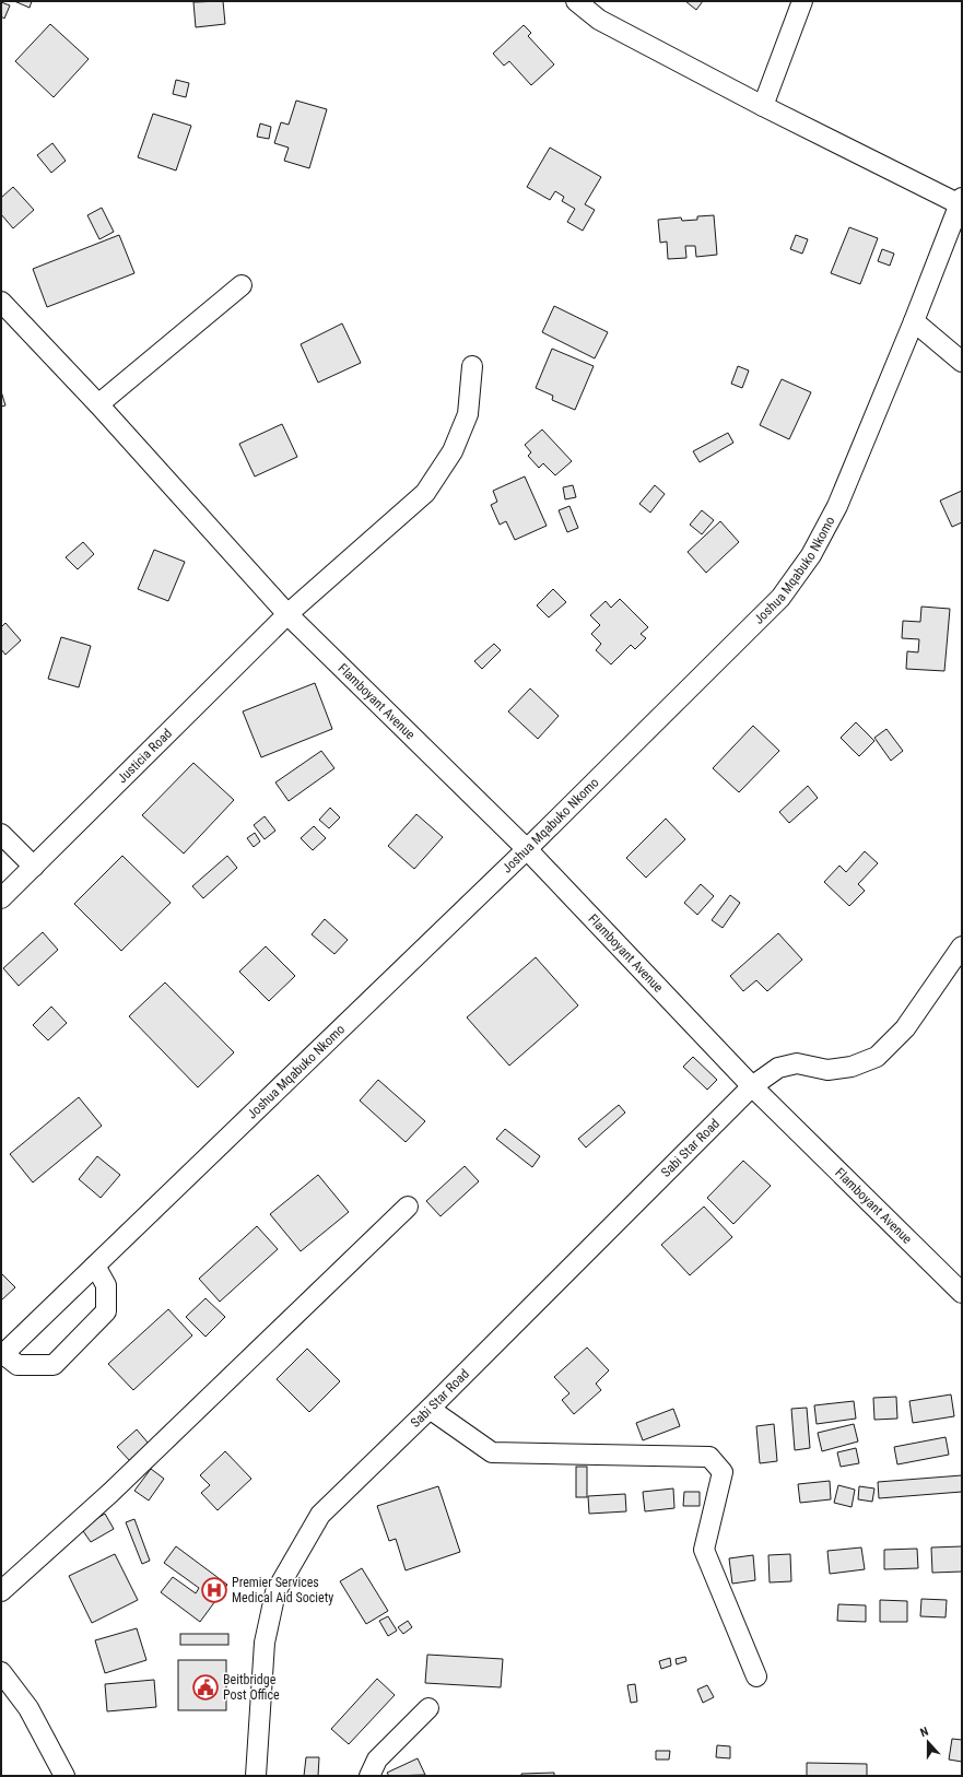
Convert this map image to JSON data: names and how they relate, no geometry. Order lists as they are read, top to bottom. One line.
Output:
{"streets":{"street":["Joshua Mqabuko Nkomo","Flamboyant Avenue","Justicia Road","Sabi Star Road"]},"crossings":[["Joshua Mqabuko Nkomo","Flamboyant Avenue"],["Flamboyant Avenue","Justicia Road"],["Flamboyant Avenue","Sabi Star Road"]],"places":{"hospital":["Premier Services Medical Aid Society"],"public building":["Beitbridge Post Office"]},"north":"top"}
